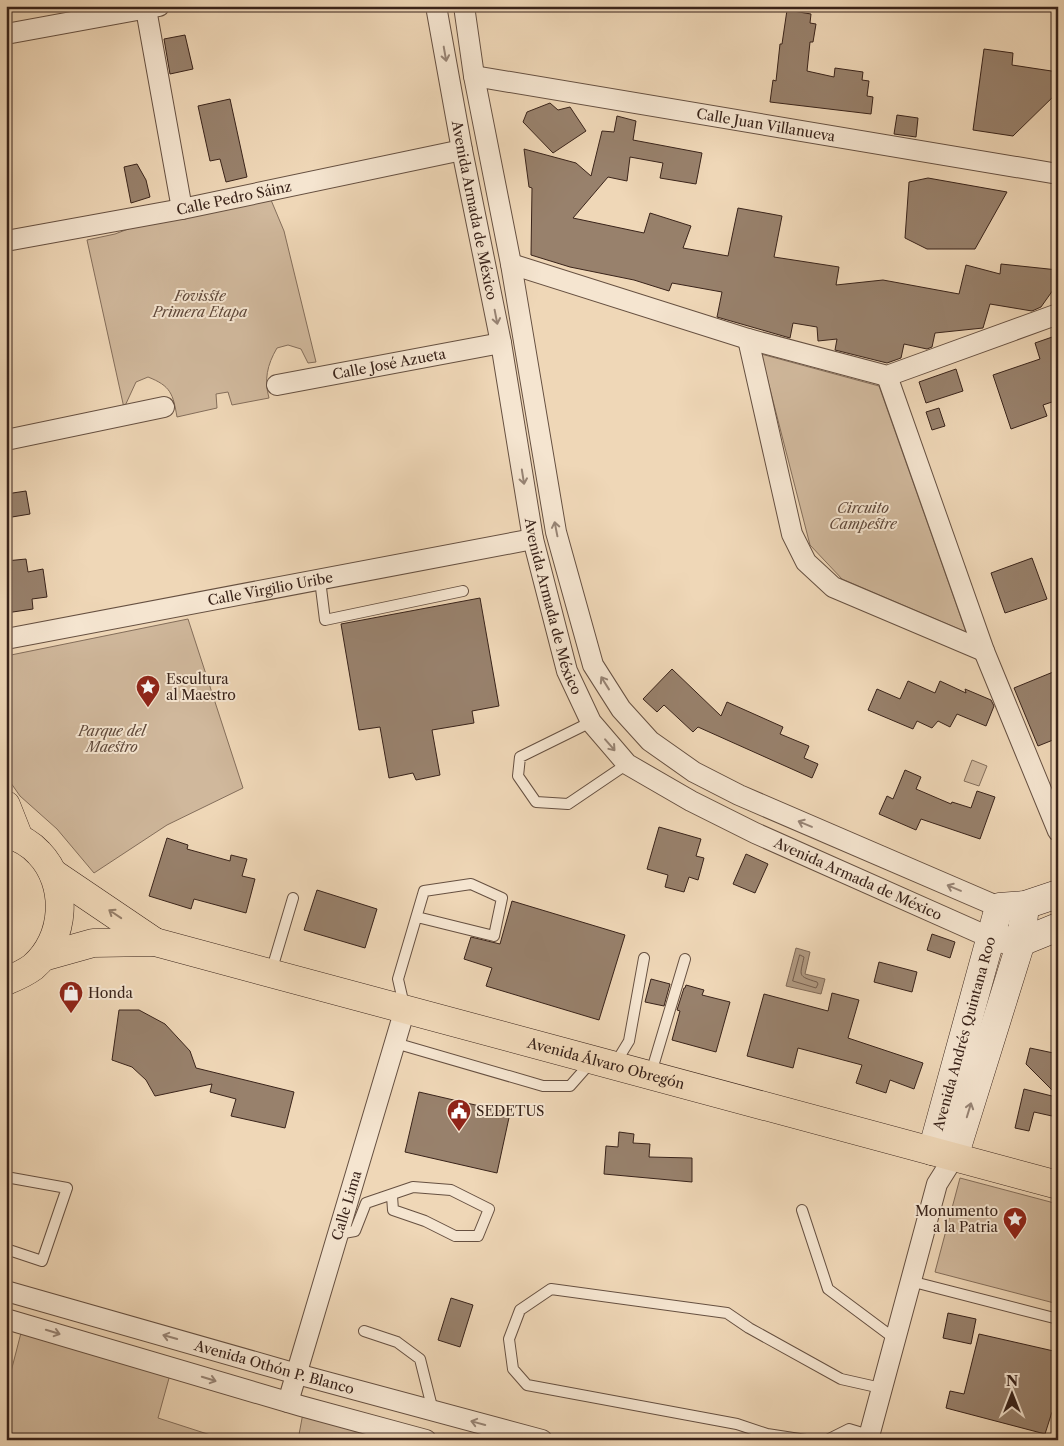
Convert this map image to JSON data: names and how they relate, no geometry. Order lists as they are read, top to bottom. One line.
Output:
{"streets":{"main road":["Avenida Armada de México","Avenida Andrés Quintana Roo","Avenida Álvaro Obregón"],"street":["Calle Juan Villanueva","Calle Pedro Sáinz","Calle José Azueta","Calle Virgilio Uribe","Calle Lima","Avenida Othón P. Blanco"]},"crossings":[["Calle Juan Villanueva","Avenida Armada de México"],["Calle Pedro Sáinz","Avenida Armada de México"],["Avenida Armada de México","Calle José Azueta"],["Avenida Armada de México","Calle Virgilio Uribe"],["Avenida Armada de México","Avenida Andrés Quintana Roo"],["Avenida Andrés Quintana Roo","Avenida Álvaro Obregón"],["Avenida Álvaro Obregón","Calle Lima"],["Calle Lima","Avenida Othón P. Blanco"]],"parks":["Fovisste Primera Etapa","Circuito Campestre","Parque del Maestro"],"places":{"place":["Escultura al Maestro","Monumento a la Patria"],"shop":["Honda"],"public building":["SEDETUS"]},"north":"top"}
